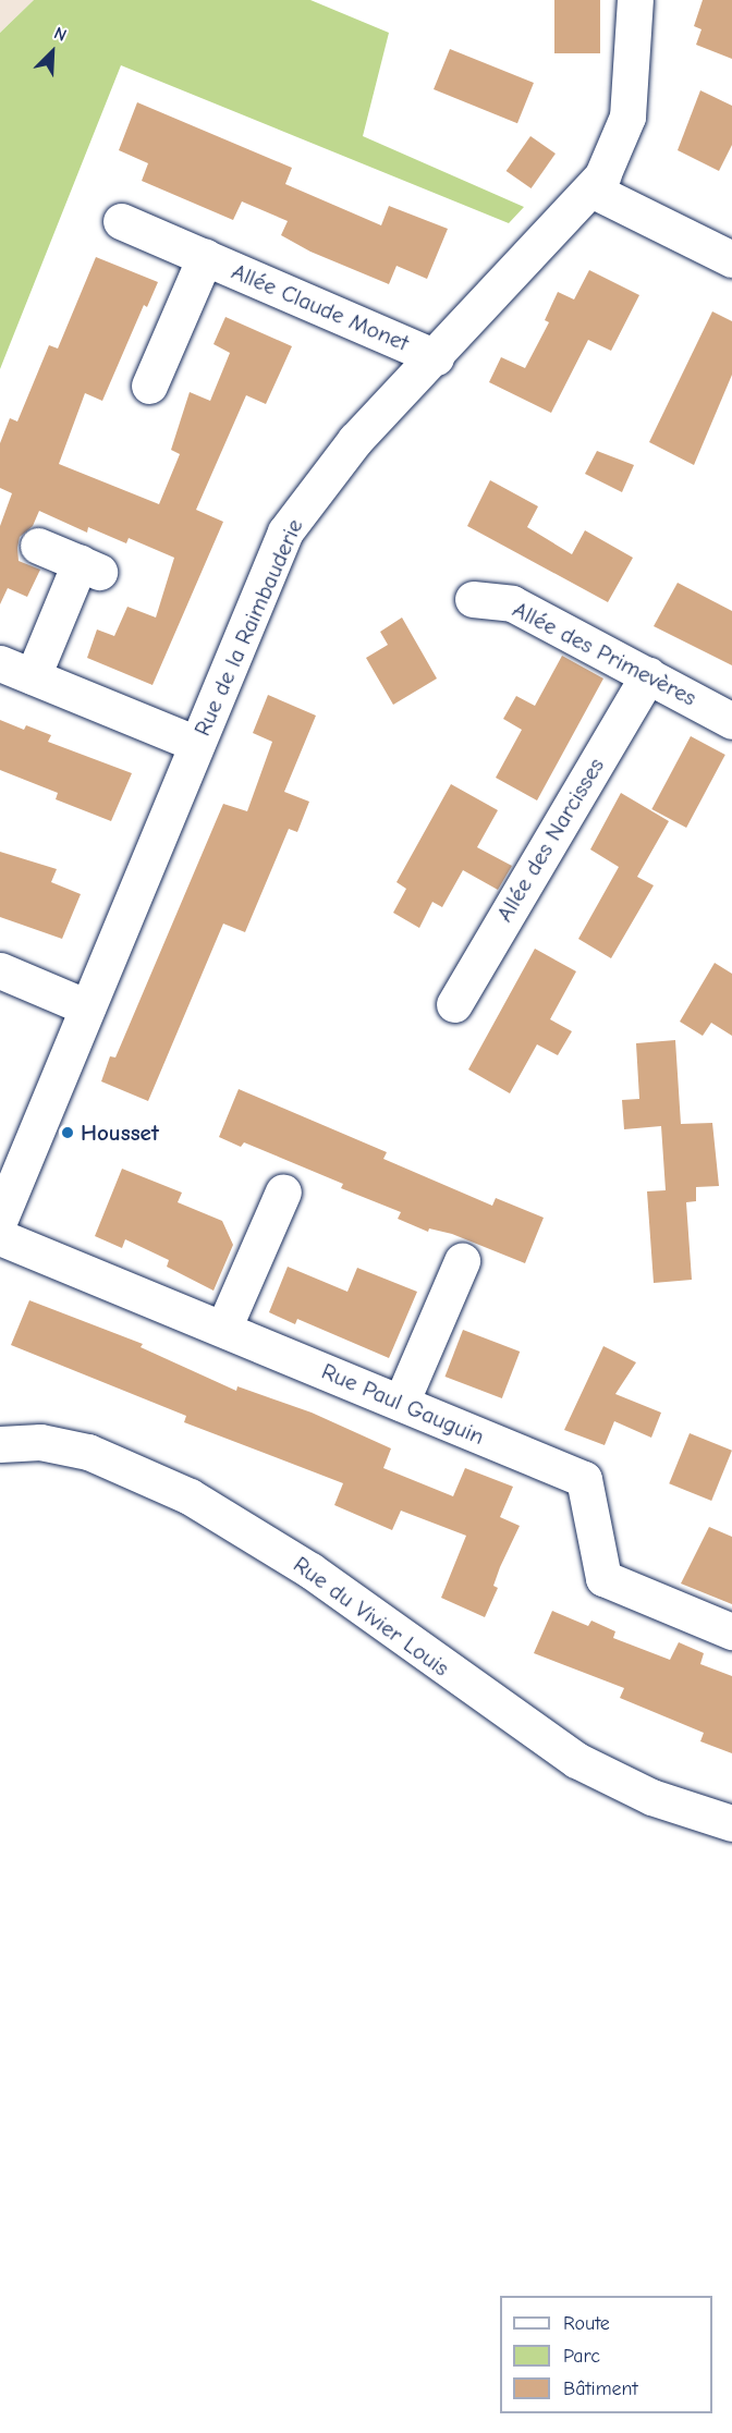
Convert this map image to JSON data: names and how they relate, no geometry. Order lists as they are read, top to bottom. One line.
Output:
{"streets":{"street":["Allée Claude Monet","Rue de la Raimbauderie","Allée des Primevères","Allée des Narcisses","Rue Paul Gauguin","Rue du Vivier Louis"]},"crossings":[["Allée Claude Monet","Rue de la Raimbauderie"],["Allée des Primevères","Allée des Narcisses"]],"places":["Housset"],"legend":["Route","Parc","Bâtiment"],"north":"top right"}
